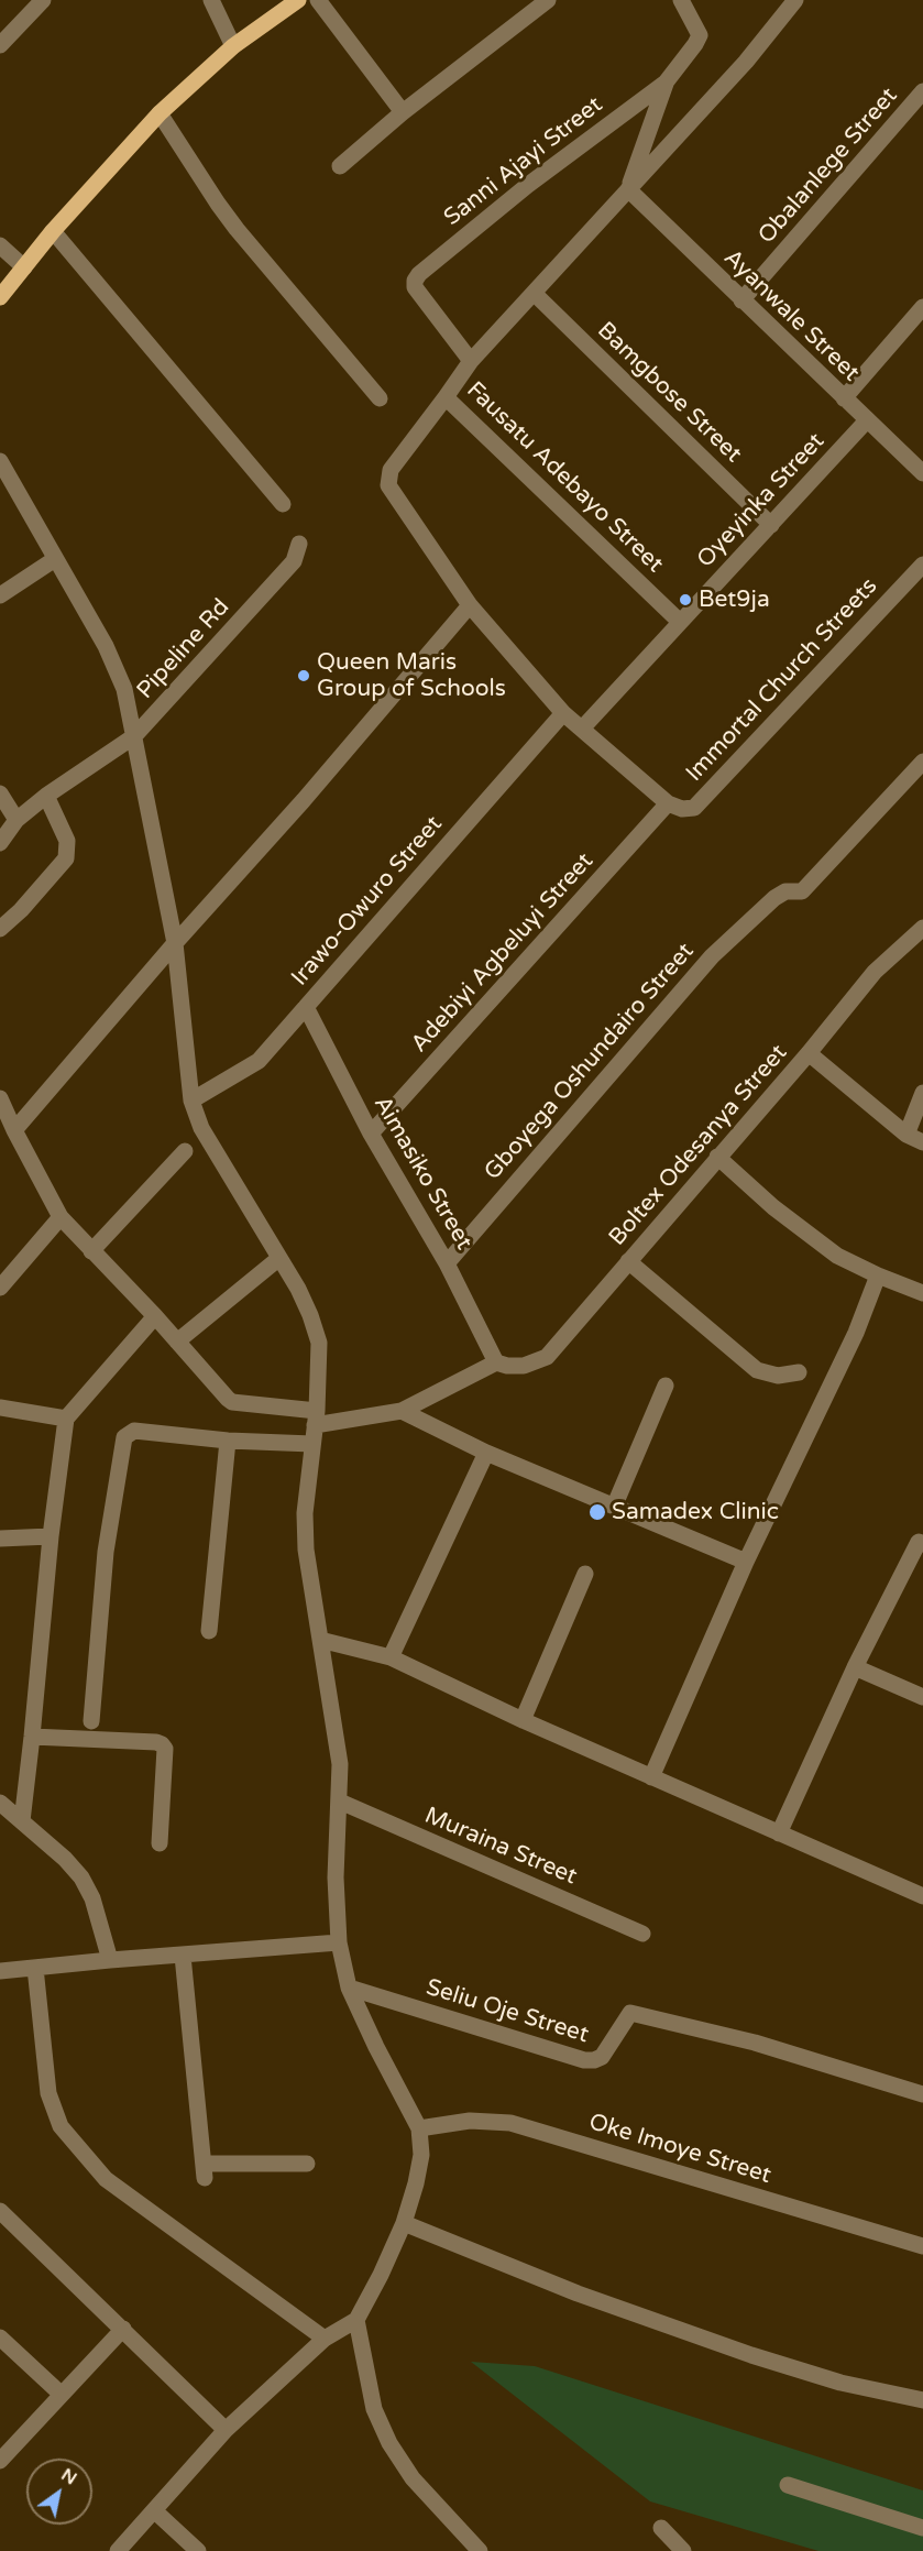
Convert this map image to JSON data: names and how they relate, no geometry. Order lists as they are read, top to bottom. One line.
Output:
{"streets":{"street":["Sanni Ajayi Street","Obalanlege Street","Ayanwale Street","Bamgbose Street","Fausatu Adebayo Street","Oyeyinka Street","Pipeline Rd","Immortal Church Streets","Irawo-Owuro Street","Adebiyi Agbeluyi Street","Gboyega Oshundairo Street","Boltex Odesanya Street","Aimasiko Street","Muraina Street","Seliu Oje Street","Oke Imoye Street"]},"crossings":[["Sanni Ajayi Street","Fausatu Adebayo Street"],["Obalanlege Street","Ayanwale Street"],["Ayanwale Street","Fausatu Adebayo Street"],["Ayanwale Street","Oyeyinka Street"],["Bamgbose Street","Fausatu Adebayo Street"],["Bamgbose Street","Oyeyinka Street"],["Fausatu Adebayo Street","Oyeyinka Street"],["Immortal Church Streets","Adebiyi Agbeluyi Street"],["Irawo-Owuro Street","Aimasiko Street"],["Adebiyi Agbeluyi Street","Aimasiko Street"],["Gboyega Oshundairo Street","Aimasiko Street"],["Boltex Odesanya Street","Aimasiko Street"]],"places":["Bet9ja","Queen Maris Group of Schools","Samadex Clinic"],"north":"top right"}
